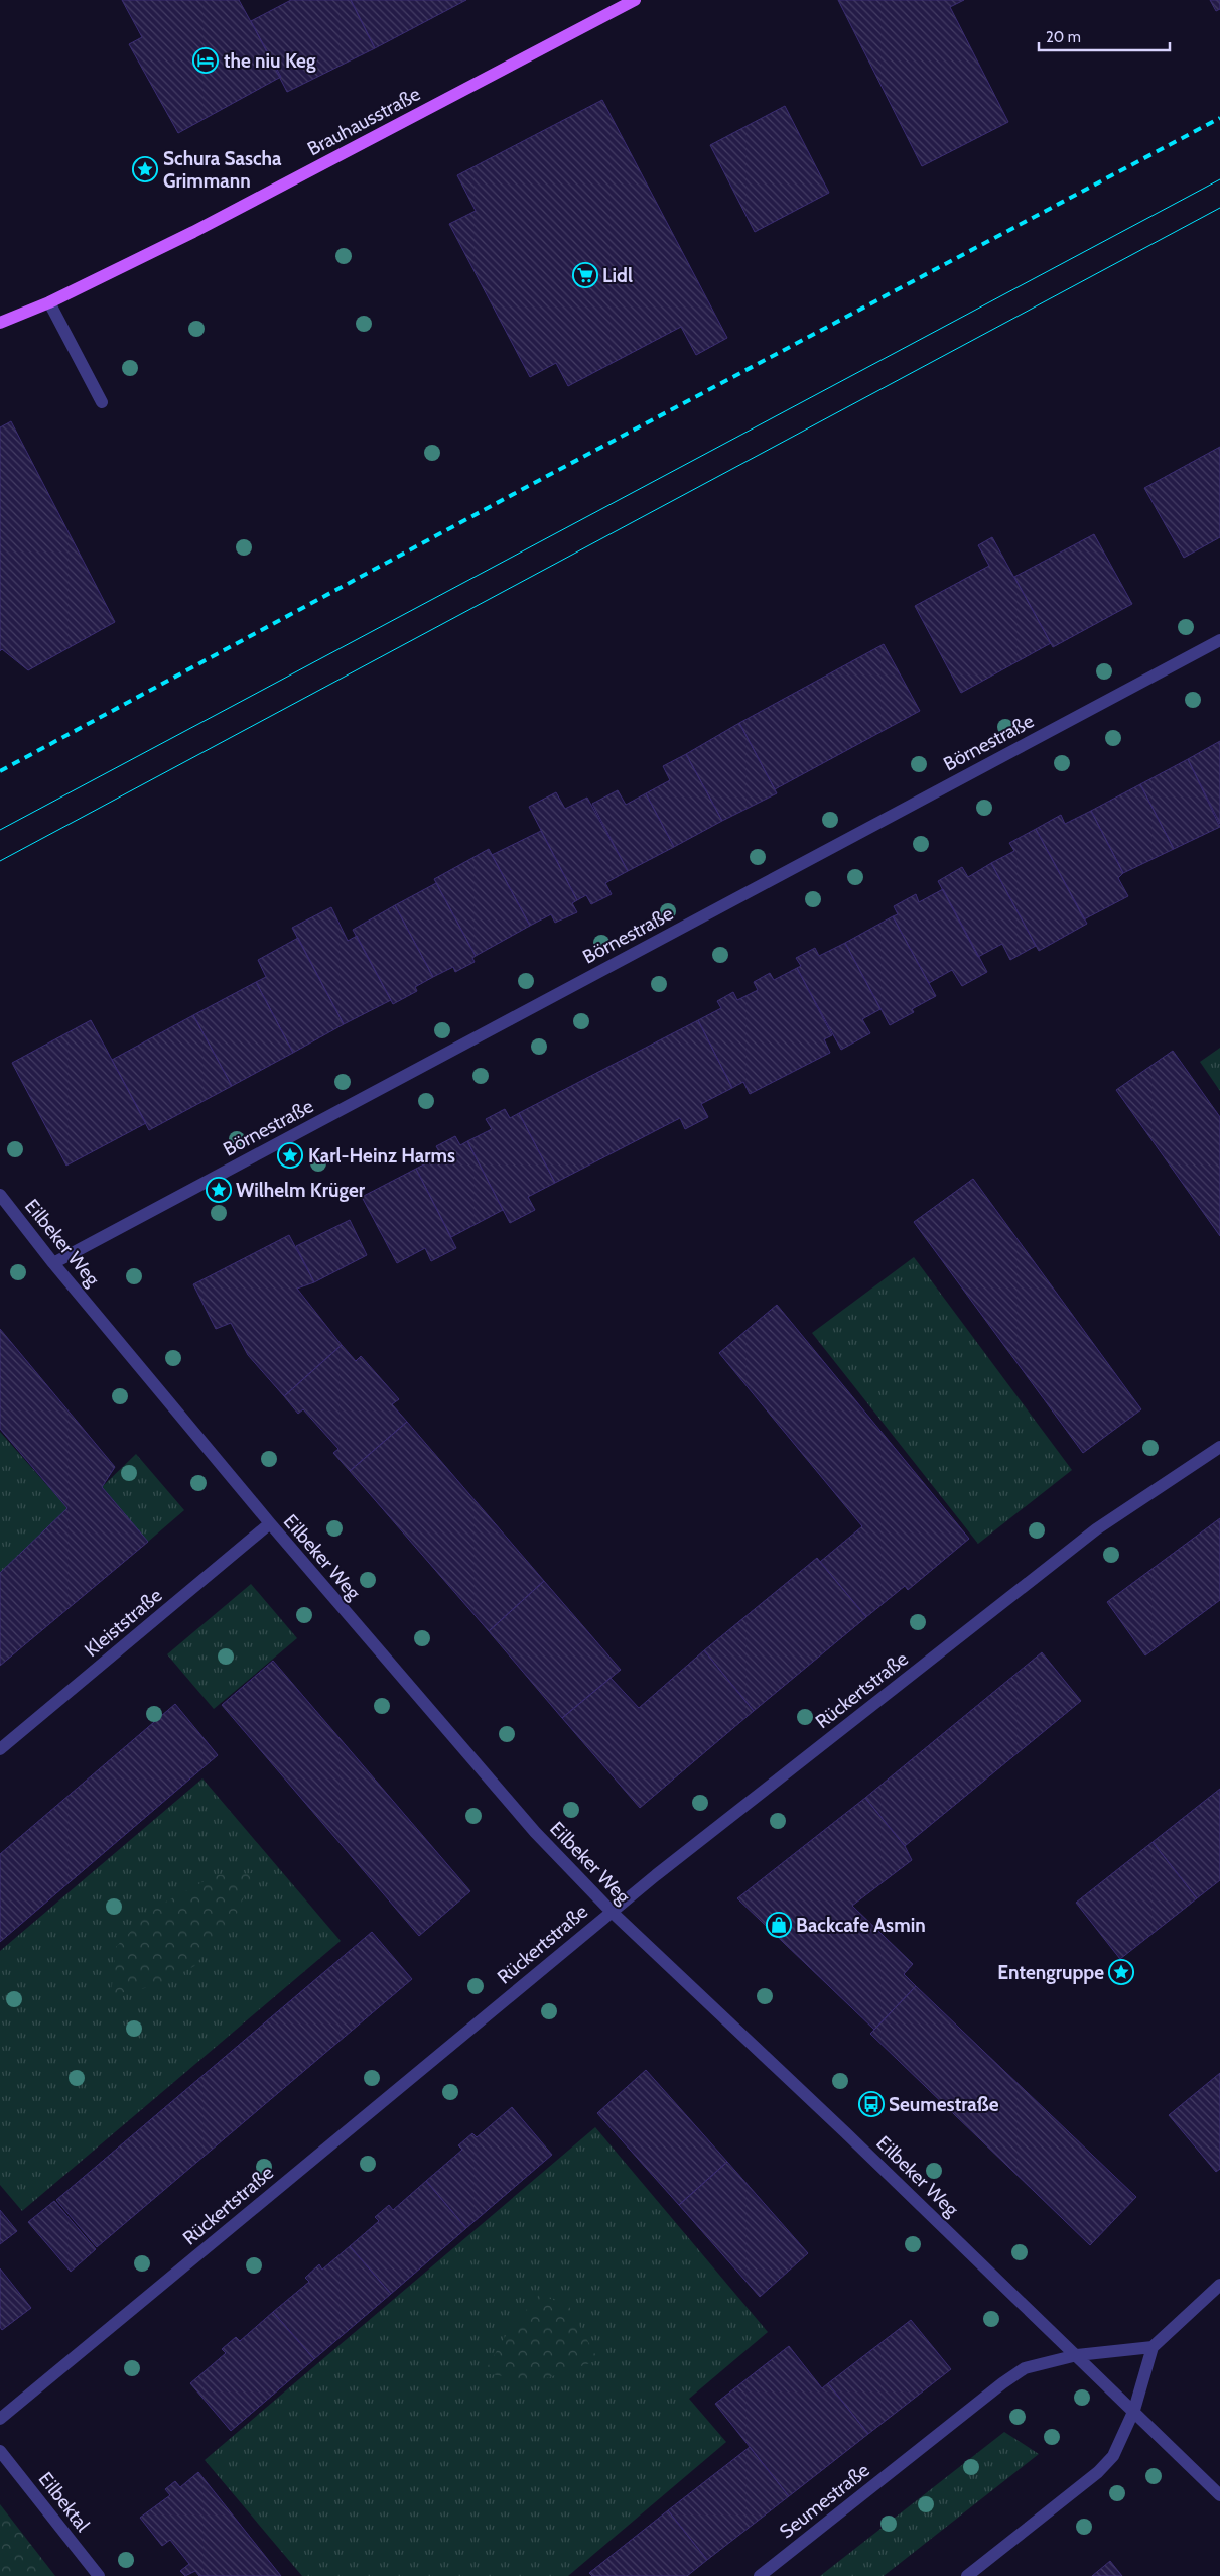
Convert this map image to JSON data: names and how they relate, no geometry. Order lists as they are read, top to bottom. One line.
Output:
{"streets":{"main road":["Brauhausstraße"],"street":["Börnestraße","Eilbeker Weg","Kleiststraße","Rückertstraße","Seumestraße","Eilbektal"]},"crossings":[["Börnestraße","Eilbeker Weg"],["Eilbeker Weg","Kleiststraße"],["Eilbeker Weg","Rückertstraße"],["Eilbeker Weg","Seumestraße"]],"places":{"hotel":["the niu Keg"],"place":["Schura Sascha Grimmann","Karl-Heinz Harms","Wilhelm Krüger","Entengruppe"],"supermarket":["Lidl"],"shop":["Backcafe Asmin"],"bus stop":["Seumestraße"]},"scale_bar":"20 m"}
